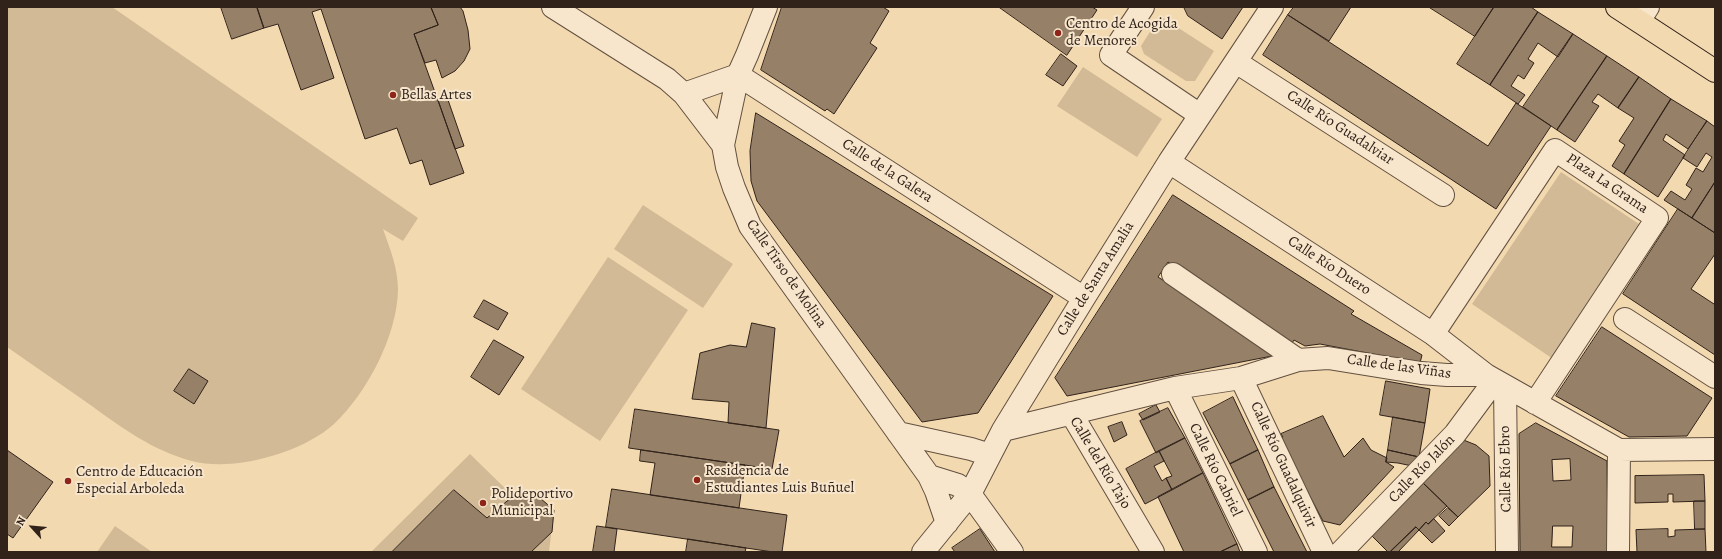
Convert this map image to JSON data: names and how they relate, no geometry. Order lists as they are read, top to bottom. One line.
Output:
{"streets":{"street":["Calle Río Guadalviar","Calle de la Galera","Plaza La Grama","Calle Río Duero","Calle Tirso de Molina","Calle de Santa Amalia","Calle de las Viñas","Calle del Río Tajo","Calle Río Guadalquivir","Calle Río Jalón","Calle Río Ebro","Calle Río Cabriel"]},"crossings":[["Calle Río Guadalviar","Calle de Santa Amalia"],["Calle de la Galera","Calle Tirso de Molina"],["Calle de la Galera","Calle de Santa Amalia"],["Plaza La Grama","Calle Río Duero"],["Calle Río Duero","Calle de Santa Amalia"],["Calle Río Duero","Calle de las Viñas"],["Calle Río Duero","Calle Río Jalón"],["Calle Río Duero","Calle Río Ebro"],["Calle Tirso de Molina","Calle de Santa Amalia"],["Calle de Santa Amalia","Calle del Río Tajo"],["Calle de las Viñas","Calle del Río Tajo"],["Calle de las Viñas","Calle Río Guadalquivir"],["Calle de las Viñas","Calle Río Jalón"],["Calle de las Viñas","Calle Río Ebro"],["Calle de las Viñas","Calle Río Cabriel"],["Calle Río Jalón","Calle Río Ebro"]],"places":["Centro de Acogida de Menores","Bellas Artes","Residencia de Estudiantes Luis Buñuel","Centro de Educación Especial Arboleda","Polideportivo Municipal"],"north":"top left"}
